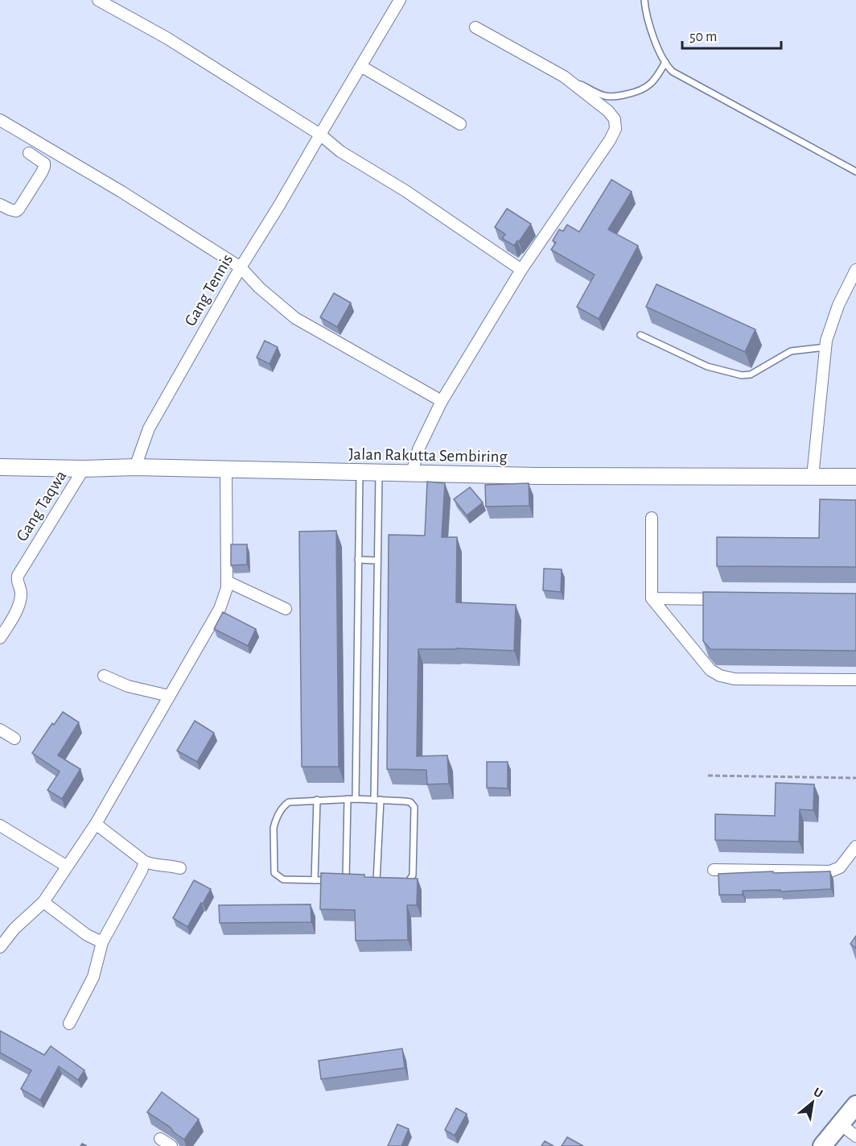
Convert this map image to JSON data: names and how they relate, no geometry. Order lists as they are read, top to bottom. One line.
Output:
{"streets":{"main road":["Jalan Rakutta Sembiring"],"street":["Gang Tennis","Gang Taqwa"]},"crossings":[["Gang Tennis","Jalan Rakutta Sembiring"],["Jalan Rakutta Sembiring","Gang Taqwa"]],"scale_bar":"50 m","north":"top right"}
